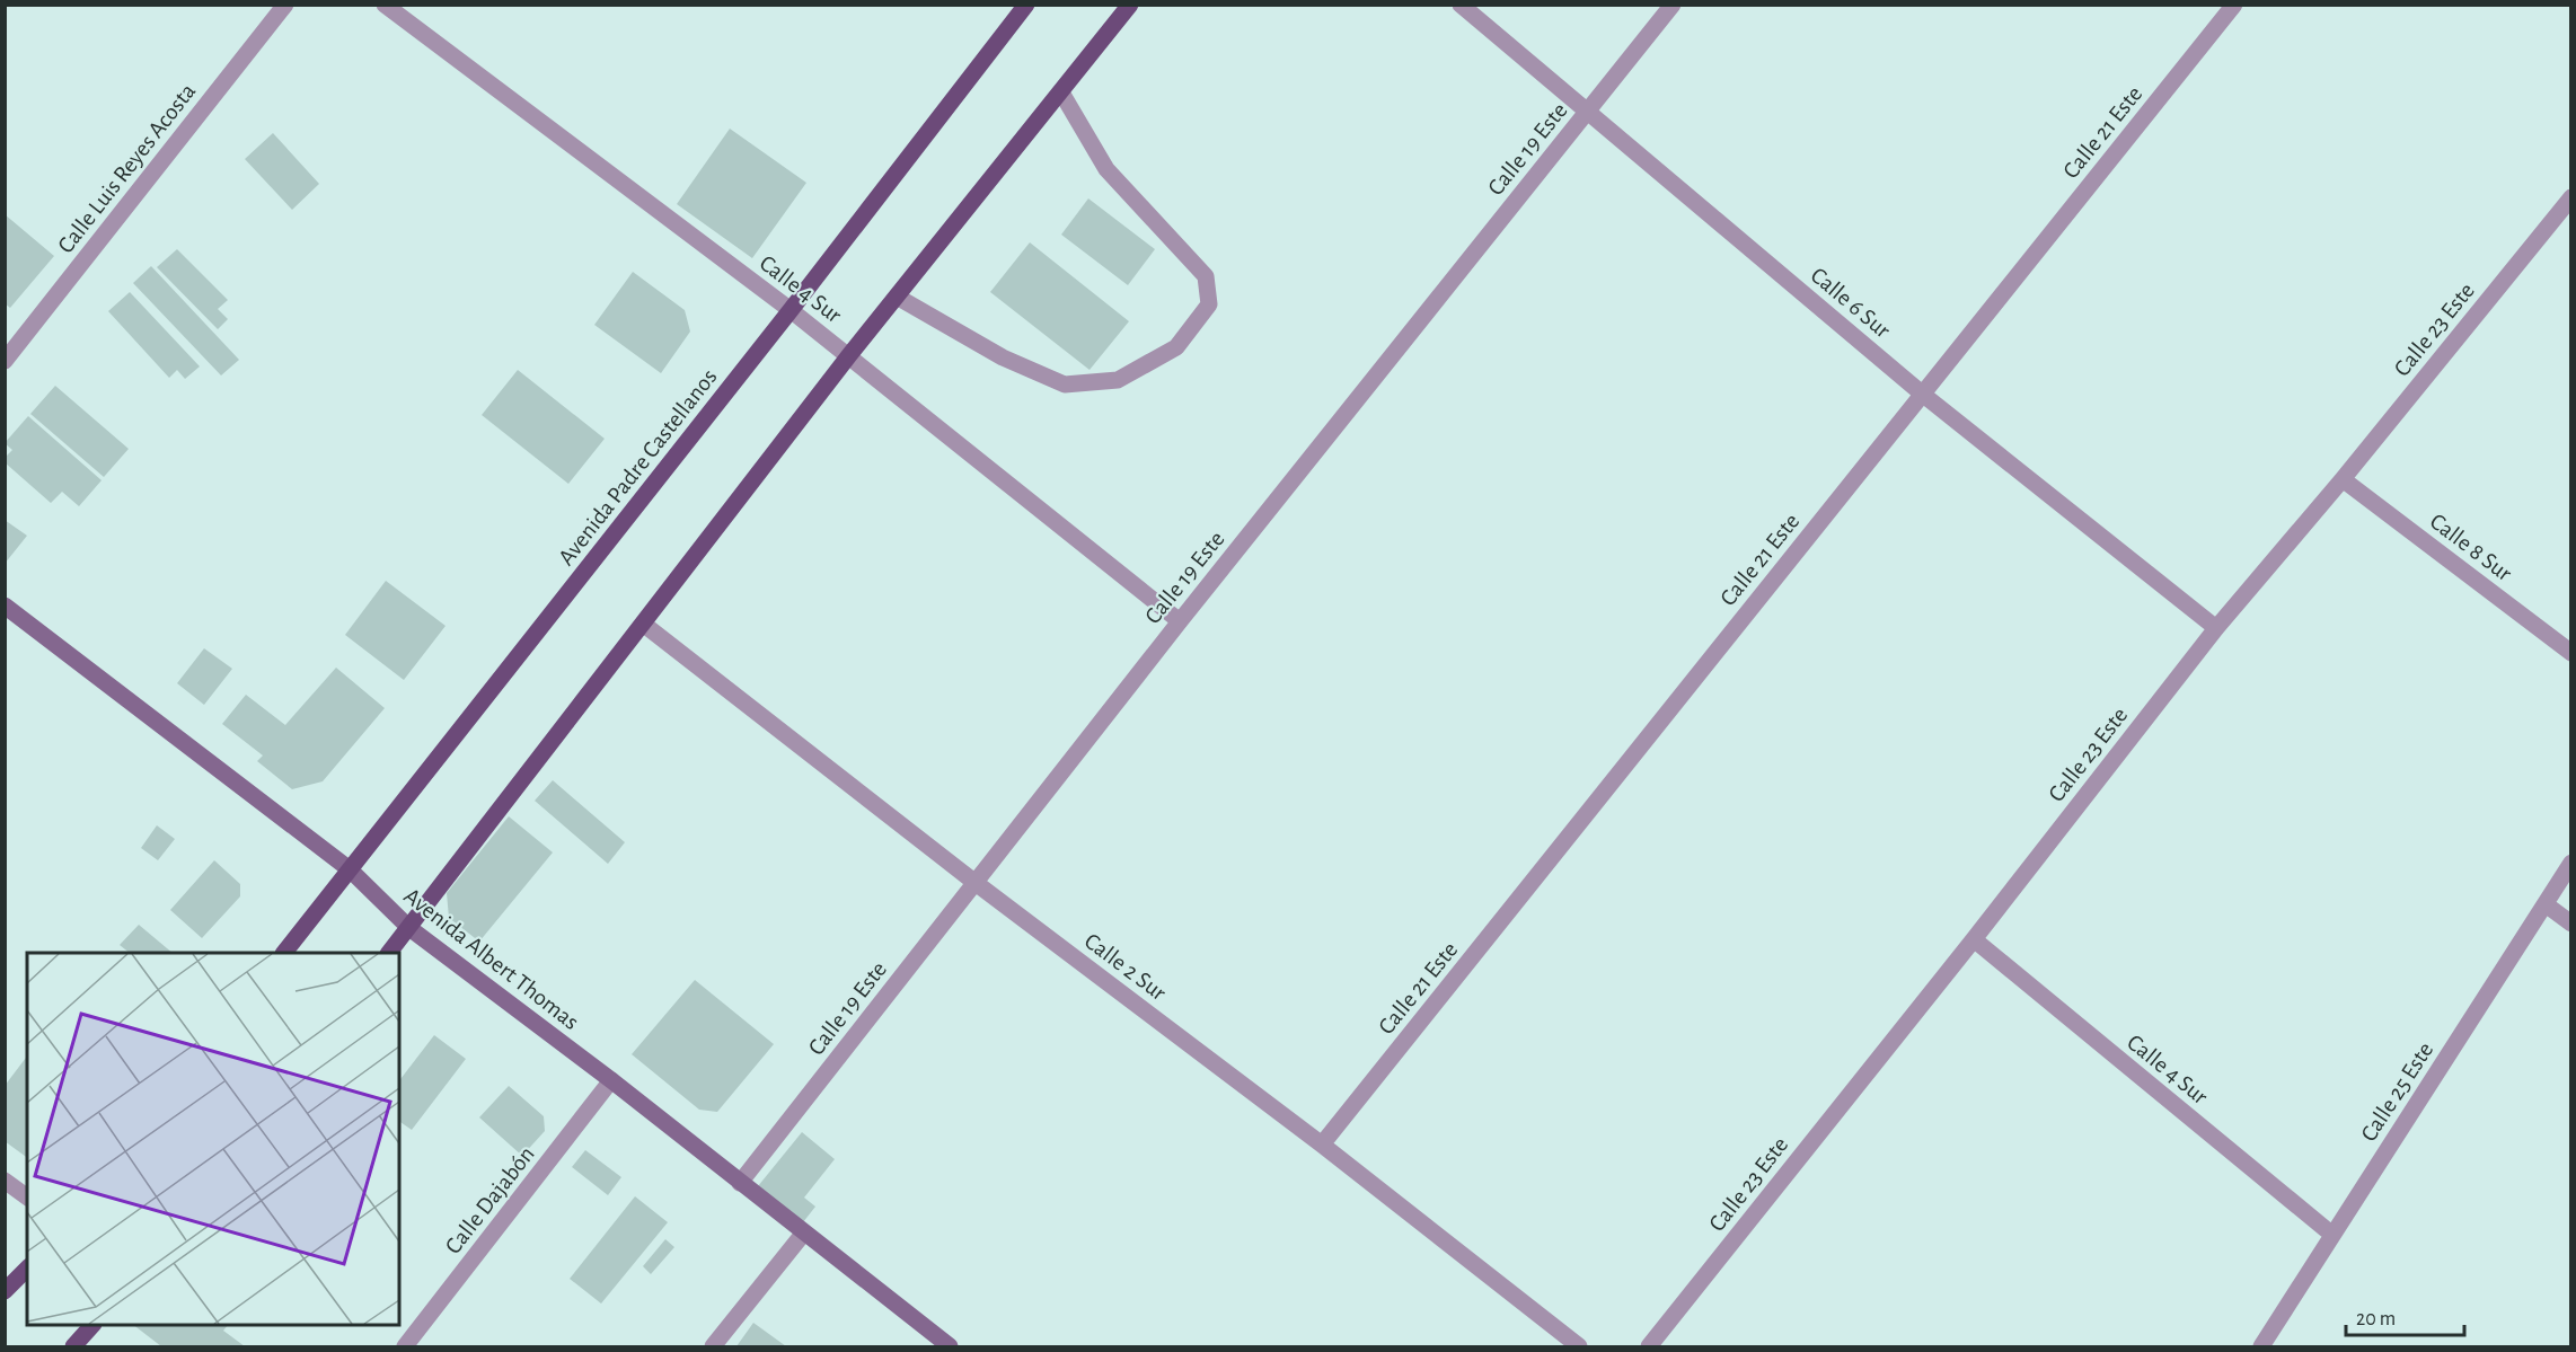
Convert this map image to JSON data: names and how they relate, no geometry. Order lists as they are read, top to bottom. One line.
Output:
{"streets":{"main road":["Avenida Padre Castellanos","Avenida Albert Thomas"],"street":["Calle 21 Este","Calle 19 Este","Calle Luis Reyes Acosta","Calle 4 Sur","Calle 6 Sur","Calle 23 Este","Calle 8 Sur","Calle 2 Sur","Calle 25 Este","Calle Dajabón"]},"crossings":[["Calle 21 Este","Calle 6 Sur"],["Calle 21 Este","Calle 2 Sur"],["Calle 19 Este","Calle 4 Sur"],["Calle 19 Este","Calle 6 Sur"],["Calle 19 Este","Avenida Albert Thomas"],["Calle 19 Este","Calle 2 Sur"],["Calle 4 Sur","Calle 23 Este"],["Calle 4 Sur","Avenida Padre Castellanos"],["Calle 4 Sur","Calle 25 Este"],["Calle 6 Sur","Calle 23 Este"],["Calle 23 Este","Calle 8 Sur"],["Avenida Padre Castellanos","Avenida Albert Thomas"],["Avenida Albert Thomas","Calle Dajabón"]],"scale_bar":"20 m"}
